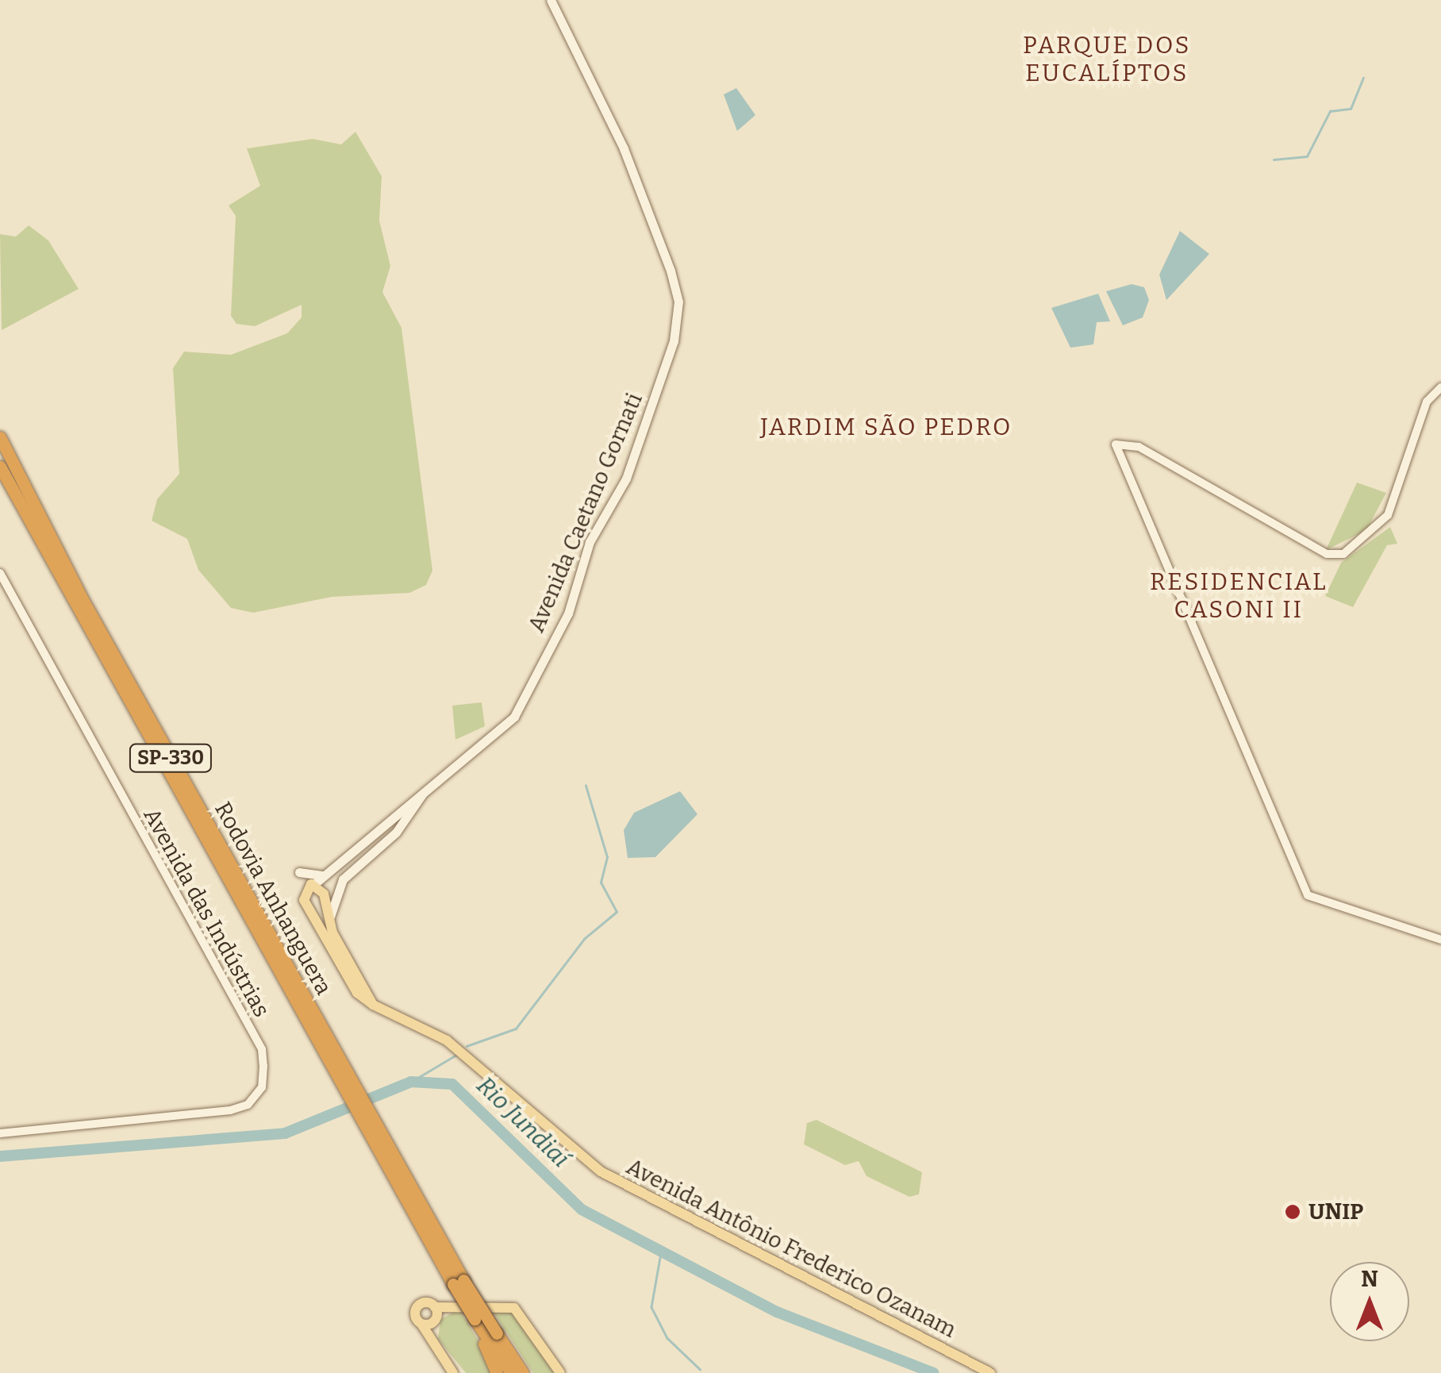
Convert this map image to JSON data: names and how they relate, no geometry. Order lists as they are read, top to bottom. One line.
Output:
{"streets":{"highway":["SP-330","Rodovia Anhanguera"],"main road":["Avenida Caetano Gornati","Avenida Antônio Frederico Ozanam"],"street":["Avenida das Indústrias"]},"districts":["PARQUE DOS EUCALÍPTOS","JARDIM SÃO PEDRO","RESIDENCIAL CASONI II"],"water":["Rio Jundiaí"],"places":["UNIP"],"north":"top"}
